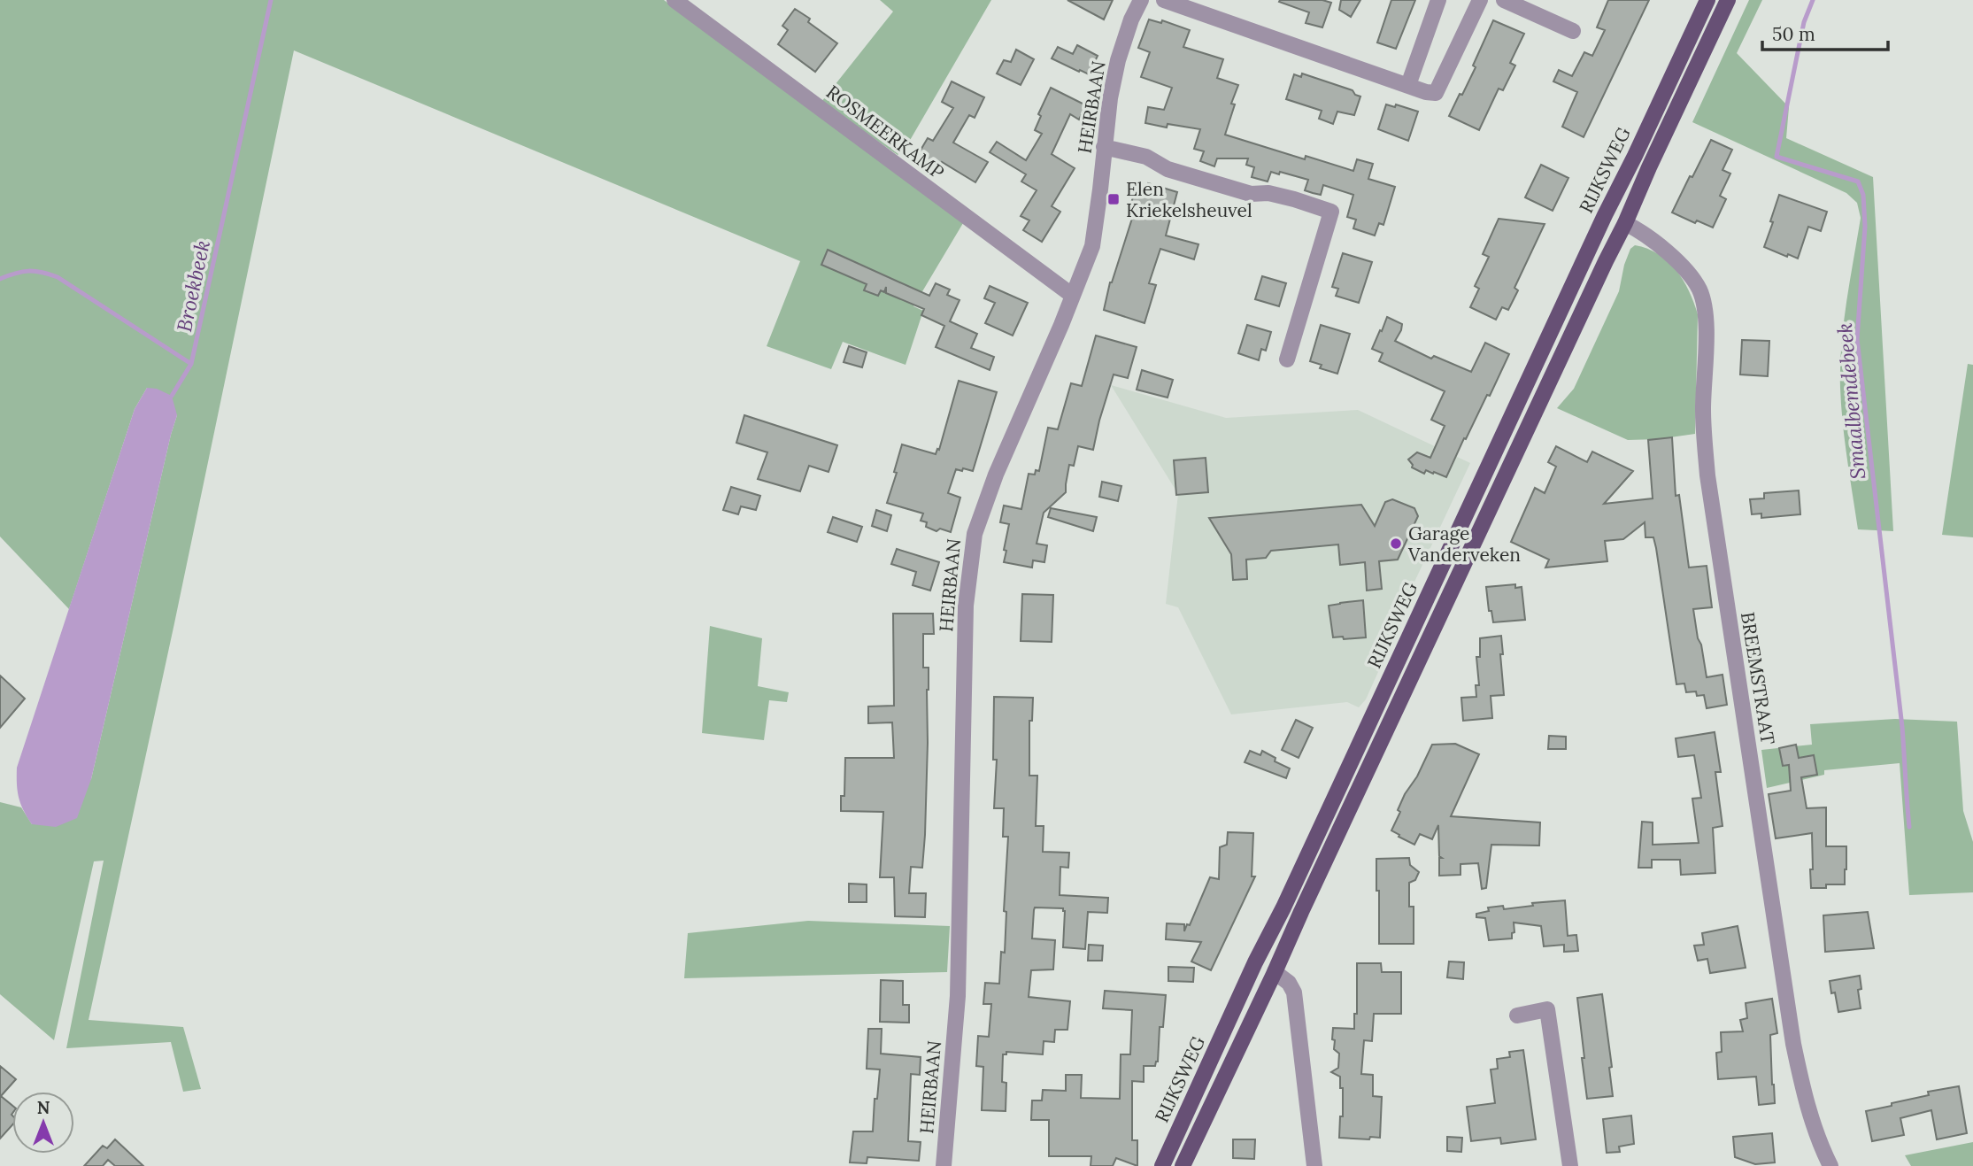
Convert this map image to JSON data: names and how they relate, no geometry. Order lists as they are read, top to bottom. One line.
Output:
{"streets":{"main road":["RIJKSWEG"],"street":["HEIRBAAN","ROSMEERKAMP","BREEMSTRAAT"]},"crossings":[["HEIRBAAN","ROSMEERKAMP"],["RIJKSWEG","BREEMSTRAAT"]],"water":["Broekbeek","Smaalbemdebeek"],"places":{"transit":["Elen Kriekelsheuvel"],"other":["Garage Vanderveken"]},"scale_bar":"50 m","north":"top"}
